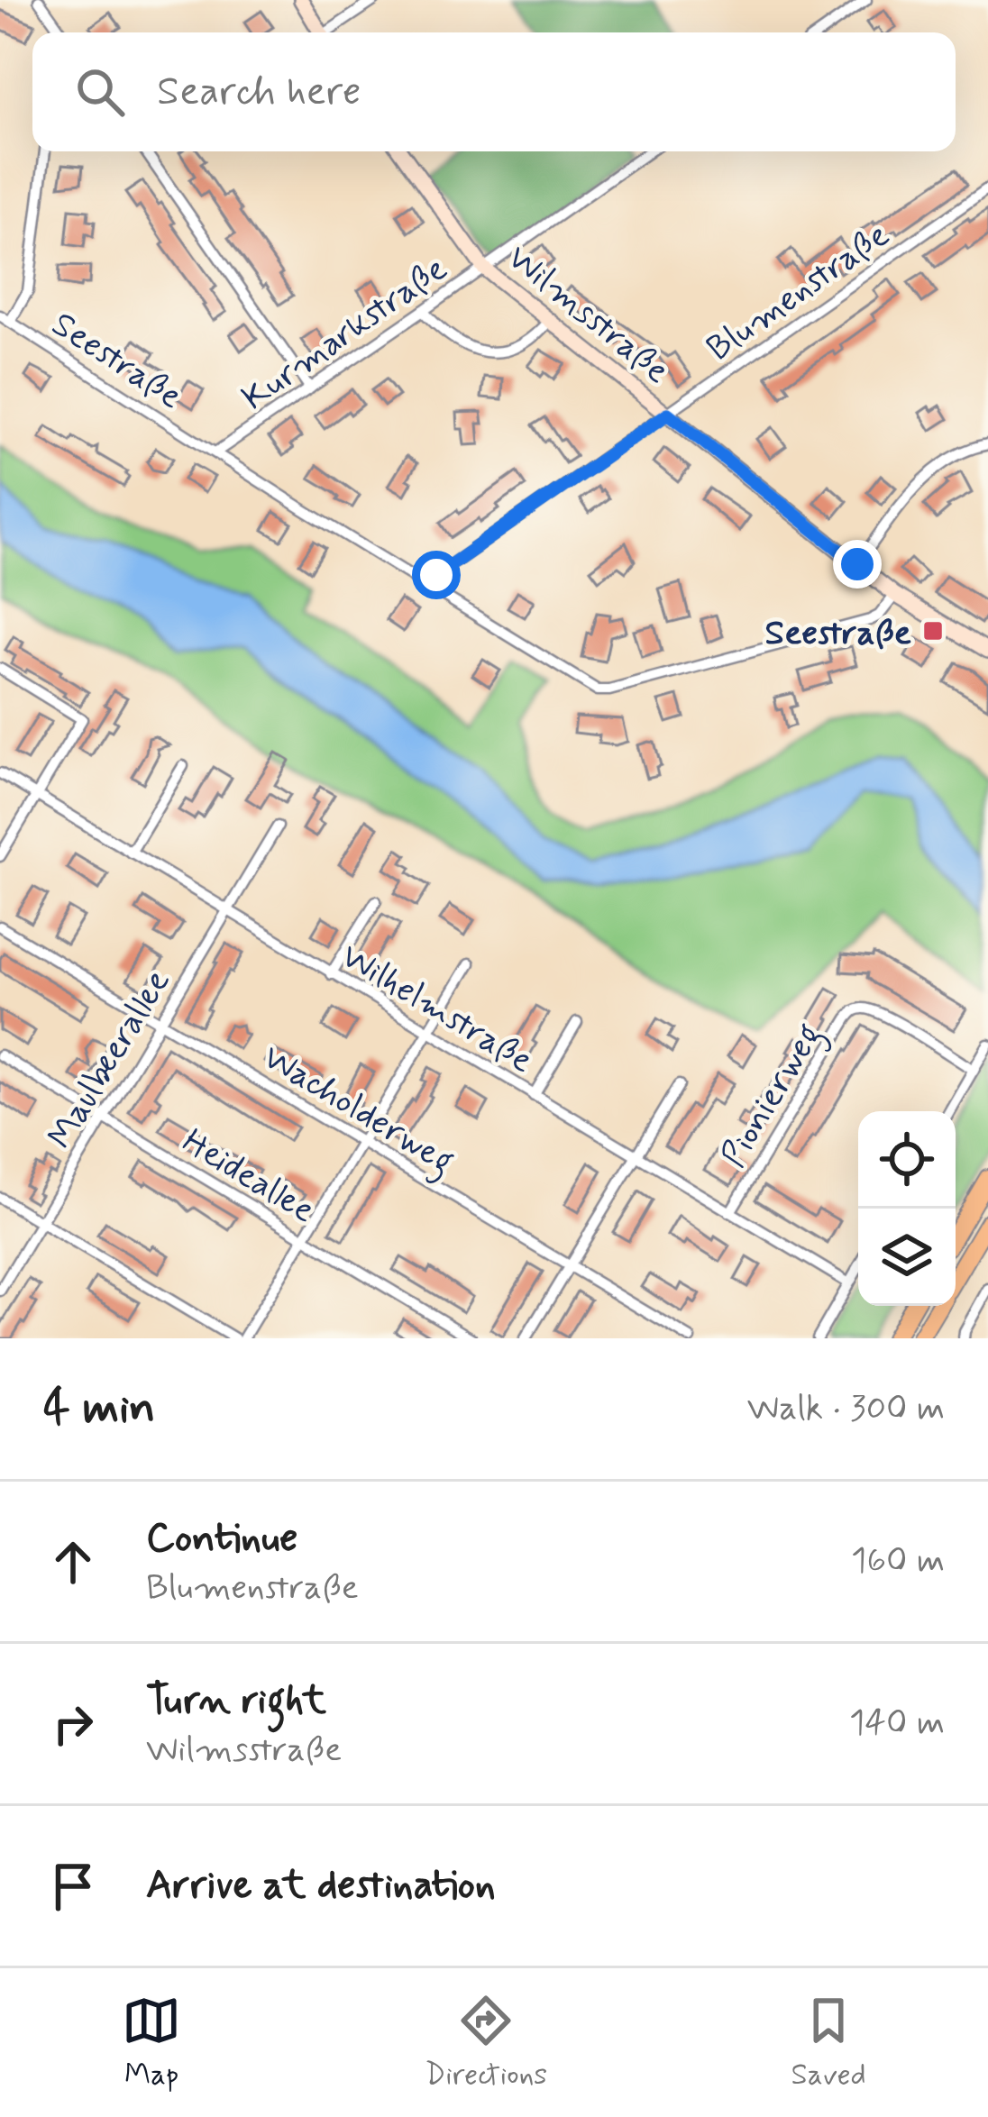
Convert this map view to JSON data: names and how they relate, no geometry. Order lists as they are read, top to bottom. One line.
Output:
{"streets":{"street":["Blumenstraße","Wilmsstraße","Kurmarkstraße","Seestraße","Wilhelmstraße","Maulbeerallee","Pionierweg","Wacholderweg","Heideallee"]},"crossings":[["Blumenstraße","Wilmsstraße"],["Blumenstraße","Seestraße"],["Wilmsstraße","Kurmarkstraße"],["Wilmsstraße","Seestraße"],["Kurmarkstraße","Seestraße"],["Wilhelmstraße","Maulbeerallee"],["Wilhelmstraße","Pionierweg"],["Maulbeerallee","Wacholderweg"],["Maulbeerallee","Heideallee"]],"places":{"transit":["Seestraße"]},"page":{"search":"Search here","heading":["4 min","Walk · 300 m"],"list":[["Continue","Blumenstraße","160 m"],["Turn right","Wilmsstraße","140 m"],"Arrive at destination"],"nav":["Map","Directions","Saved"]}}
